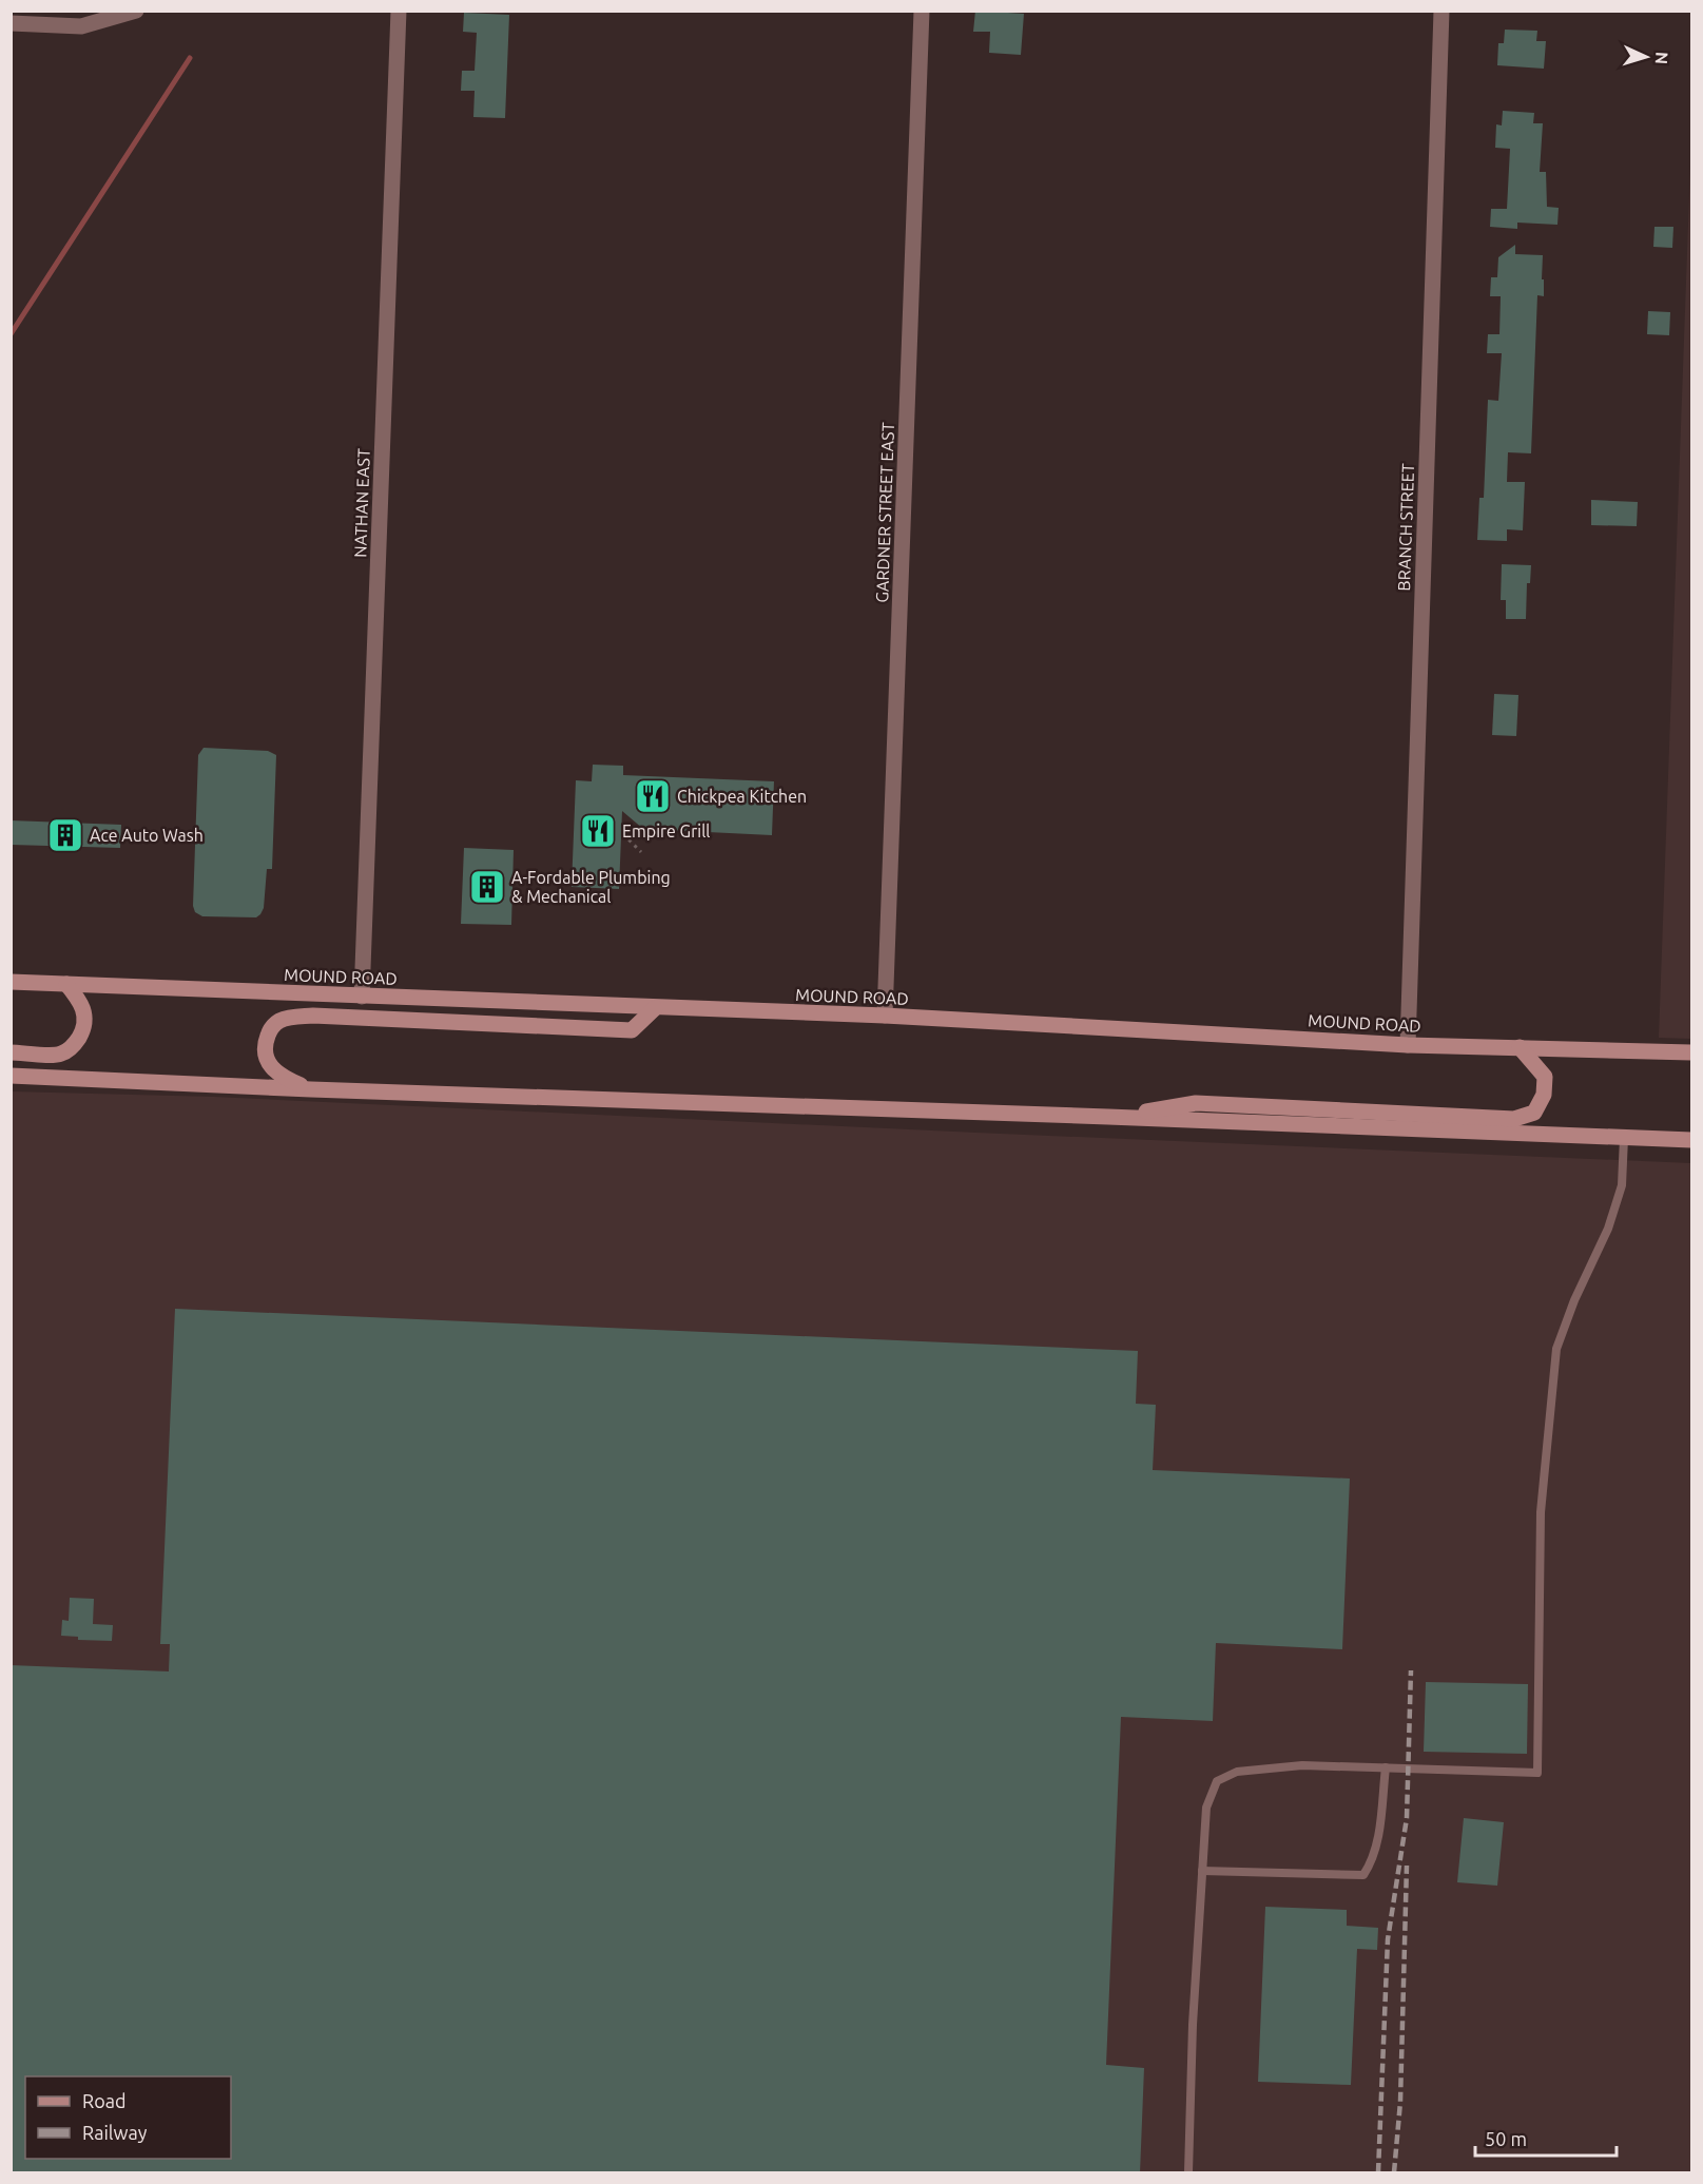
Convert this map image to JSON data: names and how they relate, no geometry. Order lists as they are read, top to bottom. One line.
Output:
{"streets":{"main road":["MOUND ROAD"],"street":["NATHAN EAST","GARDNER STREET EAST","BRANCH STREET"]},"crossings":[["NATHAN EAST","MOUND ROAD"],["GARDNER STREET EAST","MOUND ROAD"],["BRANCH STREET","MOUND ROAD"]],"places":{"restaurant":["Chickpea Kitchen","Empire Grill"],"building":["Ace Auto Wash","A-Fordable Plumbing & Mechanical"]},"legend":["Road","Railway"],"scale_bar":"50 m","north":"right"}
